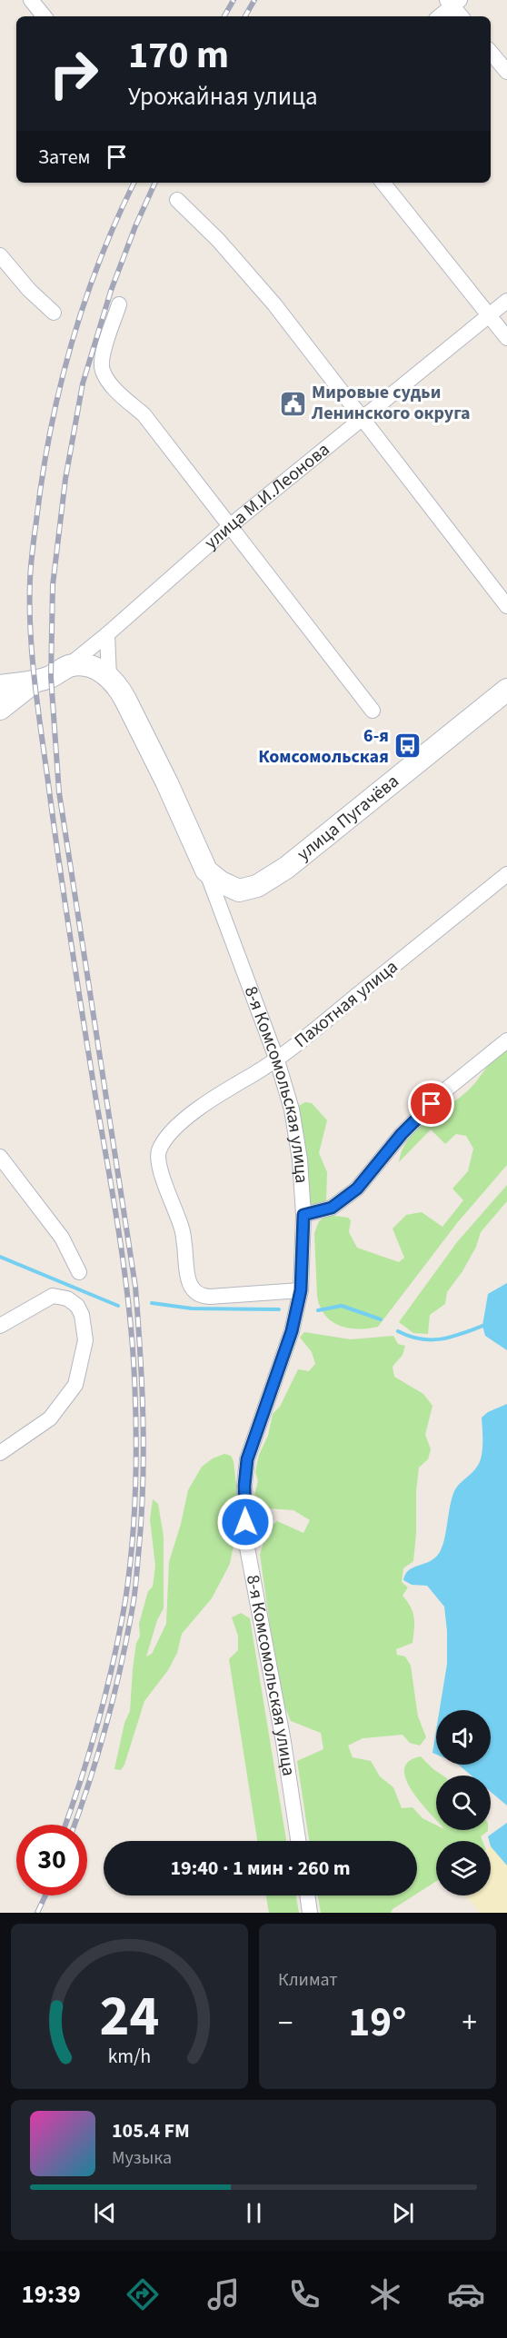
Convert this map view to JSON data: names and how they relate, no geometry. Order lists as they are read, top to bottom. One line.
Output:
{"streets":{"main road":["улица Пугачёва","8-я Комсомольская улица"],"street":["улица М.И.Леонова","Пахотная улица"]},"crossings":[["Пахотная улица","8-я Комсомольская улица"]],"places":{"public building":["Мировые судьи Ленинского округа"],"bus stop":["6-я Комсомольская"]},"page":{"turn":["170 m","Урожайная улица"],"then":"Затем","limit":"30","trip":"19:40 · 1 мин · 260 m","tile":"Климат","heat":["−","19°","+"],"song":["105.4 FM","Музыка"],"tabs":"19:39","gauge":["24","km/h"]}}
